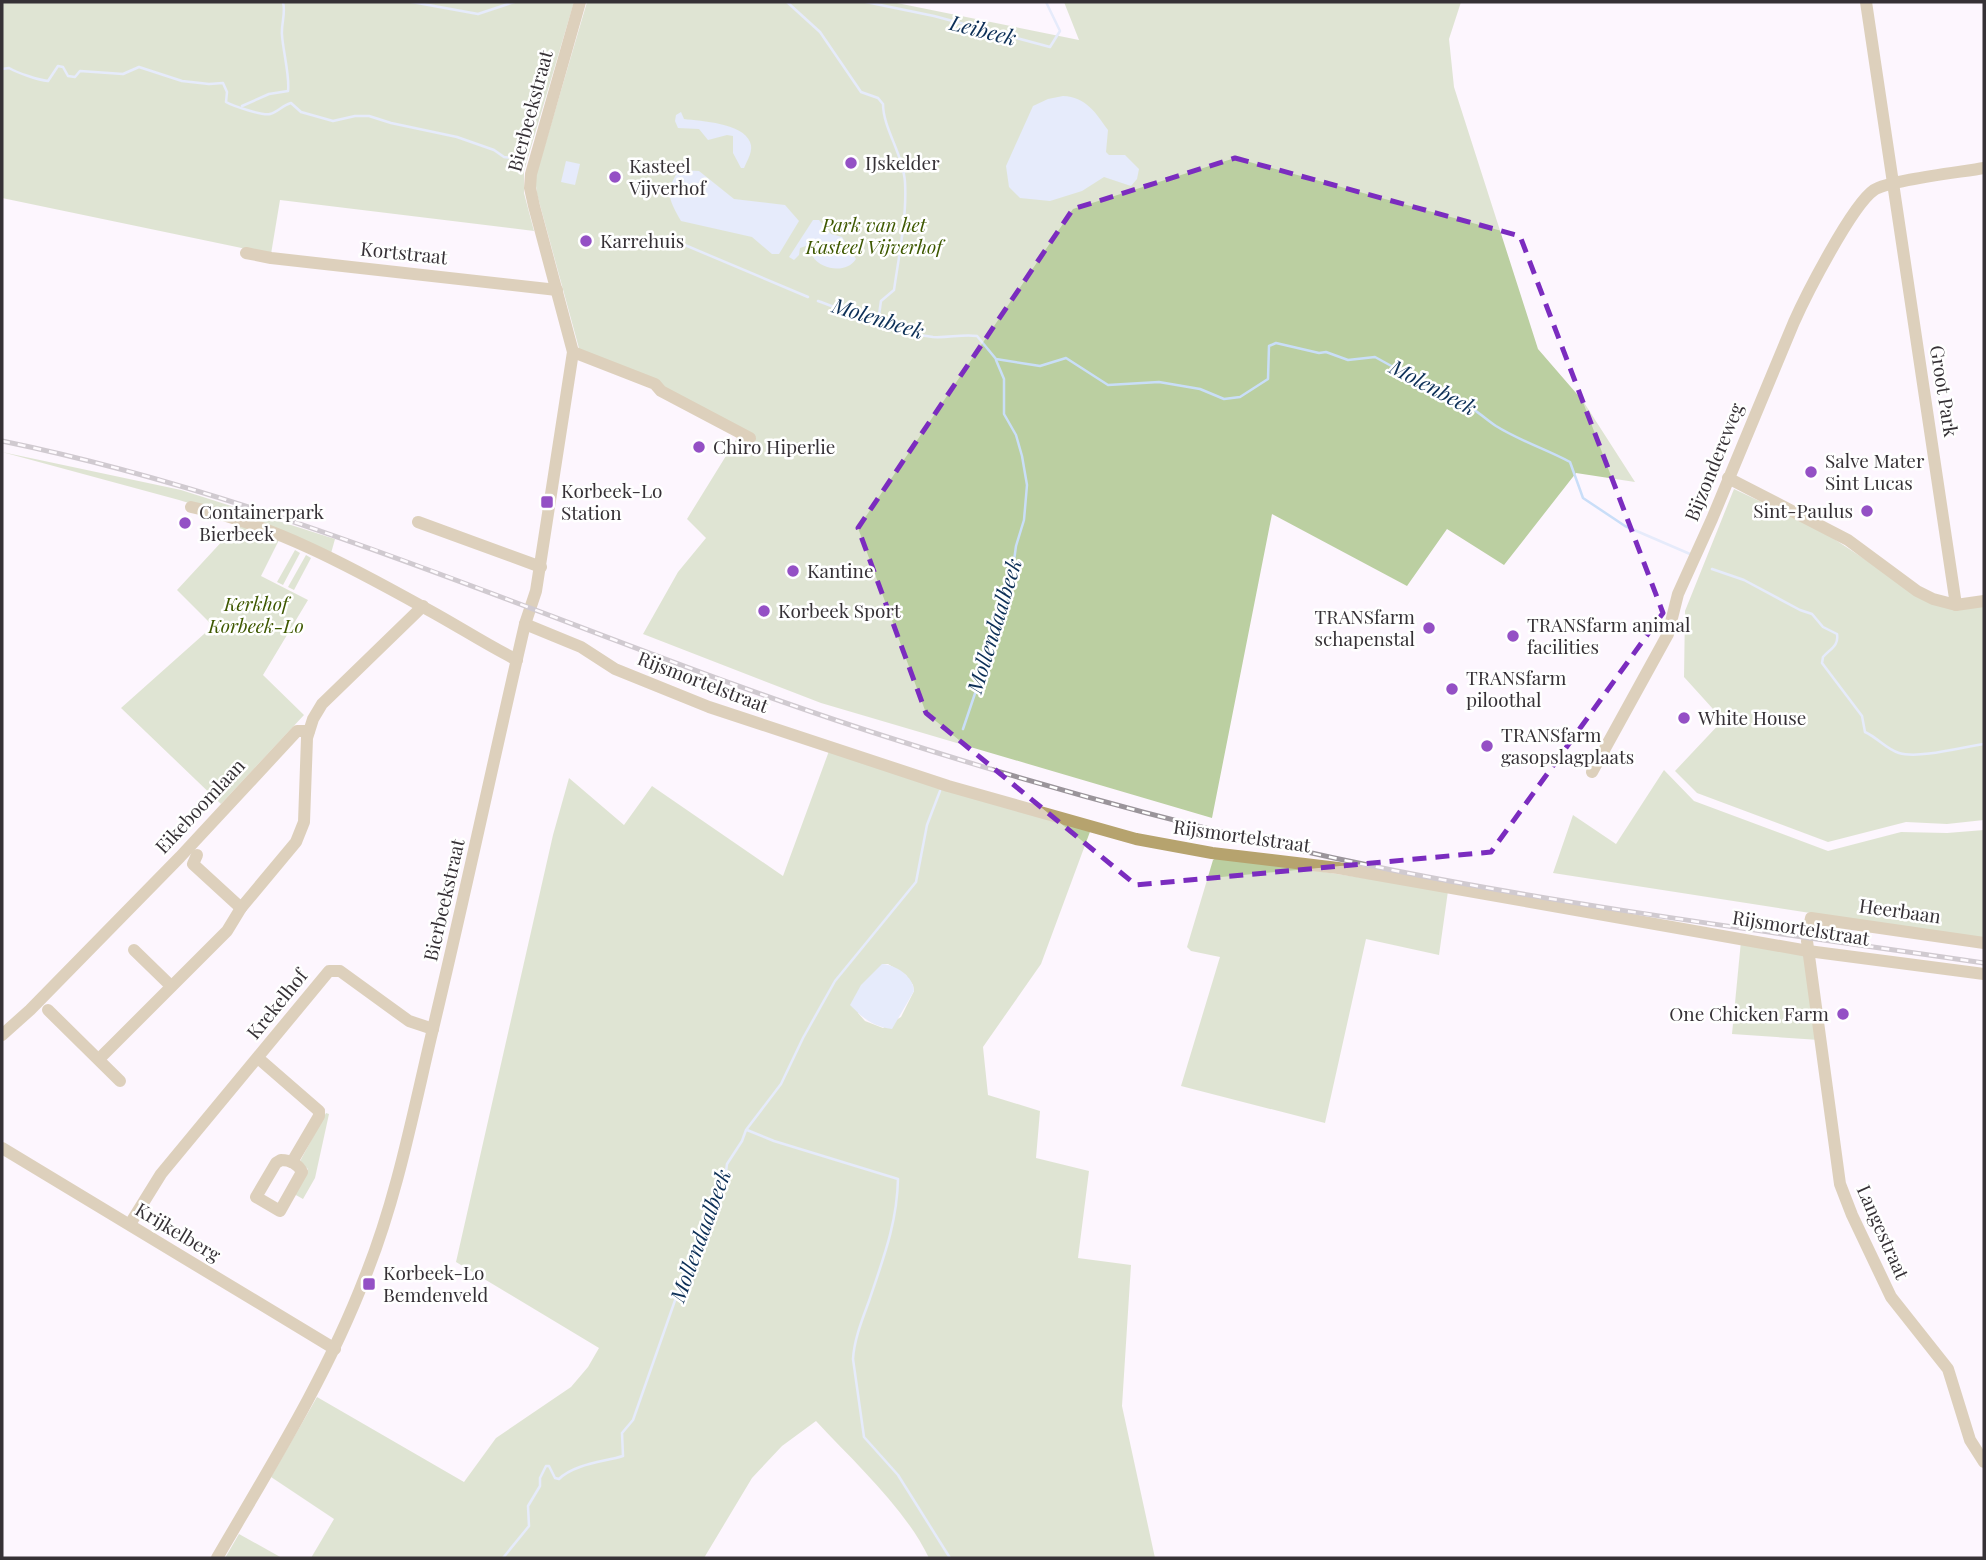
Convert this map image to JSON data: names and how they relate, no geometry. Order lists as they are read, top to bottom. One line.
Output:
{"streets":{"street":["Bierbeekstraat","Kortstraat","Groot Park","Bijzondereweg","Rijsmortelstraat","Eikeboomlaan","Heerbaan","Krekelhof","Krijkelberg","Langestraat"]},"crossings":[["Bierbeekstraat","Kortstraat"],["Bierbeekstraat","Rijsmortelstraat"],["Bierbeekstraat","Krekelhof"],["Bierbeekstraat","Krijkelberg"],["Groot Park","Bijzondereweg"],["Rijsmortelstraat","Heerbaan"],["Rijsmortelstraat","Langestraat"],["Heerbaan","Langestraat"],["Krekelhof","Krijkelberg"]],"water":["Leibeek","Molenbeek","Mollendaalbeek"],"parks":["Park van het Kasteel Vijverhof","Kerkhof Korbeek-Lo"],"places":{"other":["IJskelder","Kasteel Vijverhof","Karrehuis","Chiro Hiperlie","Salve Mater Sint Lucas","Sint-Paulus","Containerpark Bierbeek","Kantine","Korbeek Sport","TRANSfarm schapenstal","TRANSfarm animal facilities","TRANSfarm piloothal","White House","TRANSfarm gasopslagplaats","One Chicken Farm"],"transit":["Korbeek-Lo Station","Korbeek-Lo Bemdenveld"]}}
